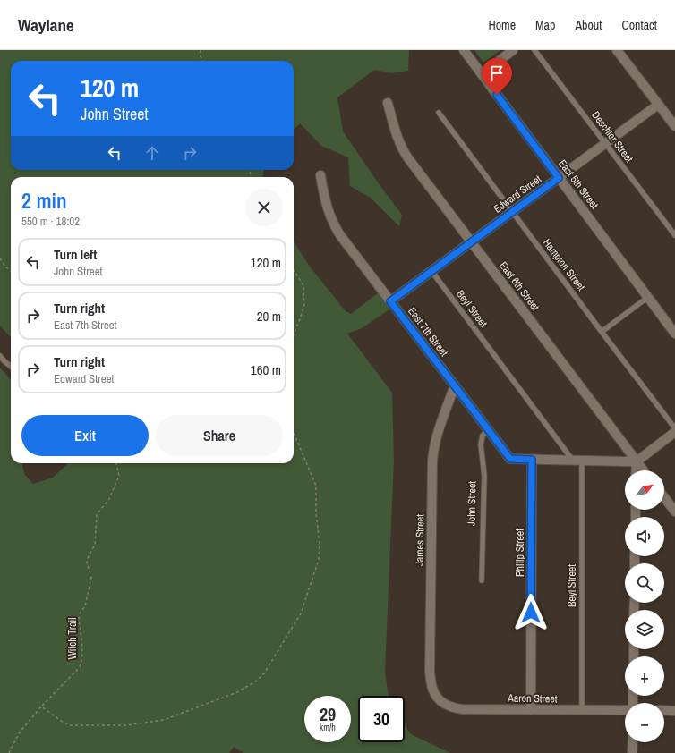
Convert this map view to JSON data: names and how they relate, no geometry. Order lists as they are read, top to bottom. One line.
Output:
{"streets":{"street":["East 5th Street","Edward Street","East 6th Street","East 7th Street","James Street","Philip Street","Aaron Street"],"lane":["Deschler Street","Hampton Street","Beyl Street","John Street"],"path":["Witch Trail"]},"crossings":[["Deschler Street","Edward Street"],["East 5th Street","Edward Street"],["Edward Street","Hampton Street"],["Edward Street","East 6th Street"],["Edward Street","Beyl Street"],["Edward Street","East 7th Street"],["Beyl Street","Aaron Street"],["East 7th Street","John Street"],["East 7th Street","James Street"],["East 7th Street","Philip Street"],["James Street","Aaron Street"],["Philip Street","Aaron Street"]],"north":"top right","page":{"header":"Waylane","nav":["Home","Map","About","Contact"],"turn":["120 m","John Street"],"heading":["2 min","550 m · 18:02"],"list":[{"name":"Turn left","note":"John Street","value":"120 m"},{"name":"Turn right","note":"East 7th Street","value":"20 m"},{"name":"Turn right","note":"Edward Street","value":"160 m"}],"buttons":["Exit","Share"],"map_buttons":["+","−"],"speed":"29 km/h","limit":"30"}}
